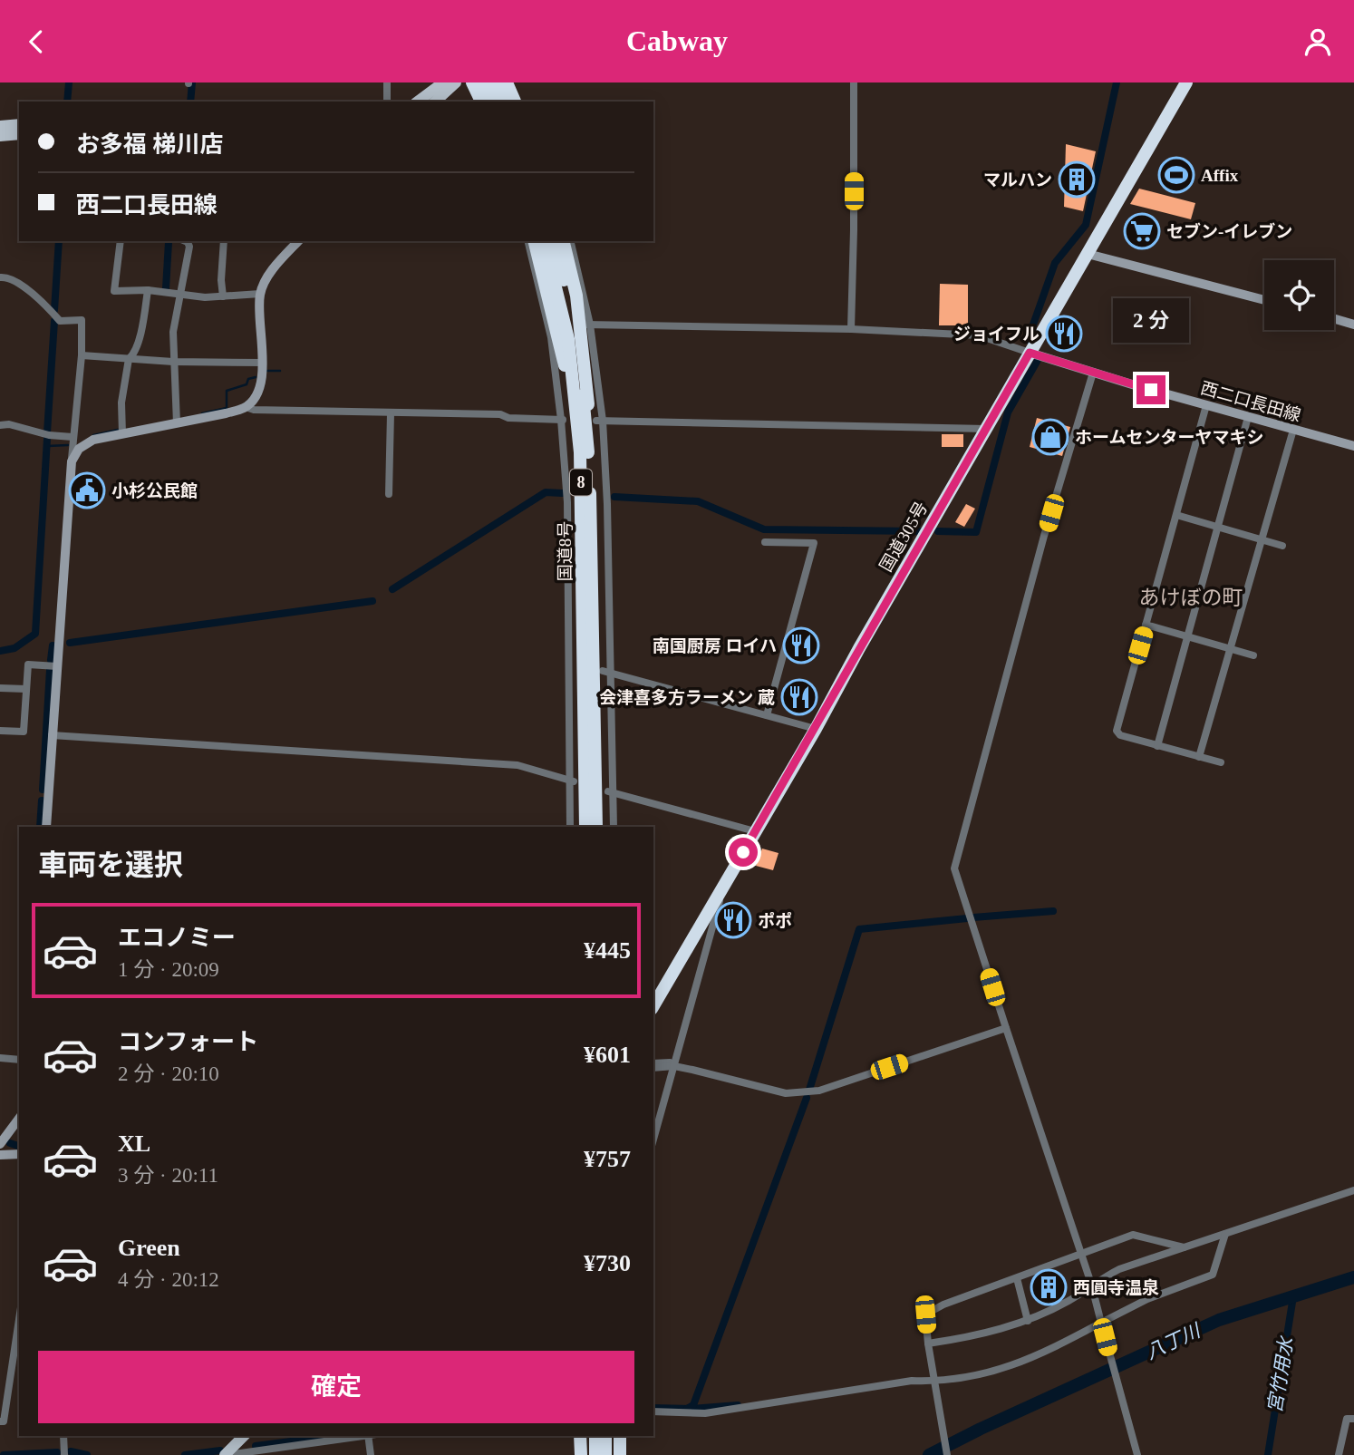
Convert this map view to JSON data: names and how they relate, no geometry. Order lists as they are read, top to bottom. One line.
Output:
{"streets":{"highway":["8","国道305号","国道8号"],"street":["西二口長田線"]},"crossings":[["西二口長田線","国道305号"],["8","国道8号"]],"districts":["あけぼの町"],"water":["八丁川","宮竹用水"],"places":{"sports":["Affix"],"building":["マルハン","西圓寺温泉"],"supermarket":["セブン-イレブン"],"restaurant":["ジョイフル","南国厨房 ロイハ","会津喜多方ラーメン 蔵","ポポ"],"shop":["ホームセンターヤマキシ"],"public building":["小杉公民館"]},"page":{"header":"Cabway","banner":["お多福 梯川店","西二口長田線"],"bubble":"2 分","heading":"車両を選択","list":[{"name":"エコノミー","note":"1 分 · 20:09","value":"¥445"},{"name":"コンフォート","note":"2 分 · 20:10","value":"¥601"},{"name":"XL","note":"3 分 · 20:11","value":"¥757"},{"name":"Green","note":"4 分 · 20:12","value":"¥730"}],"buttons":"確定"}}
